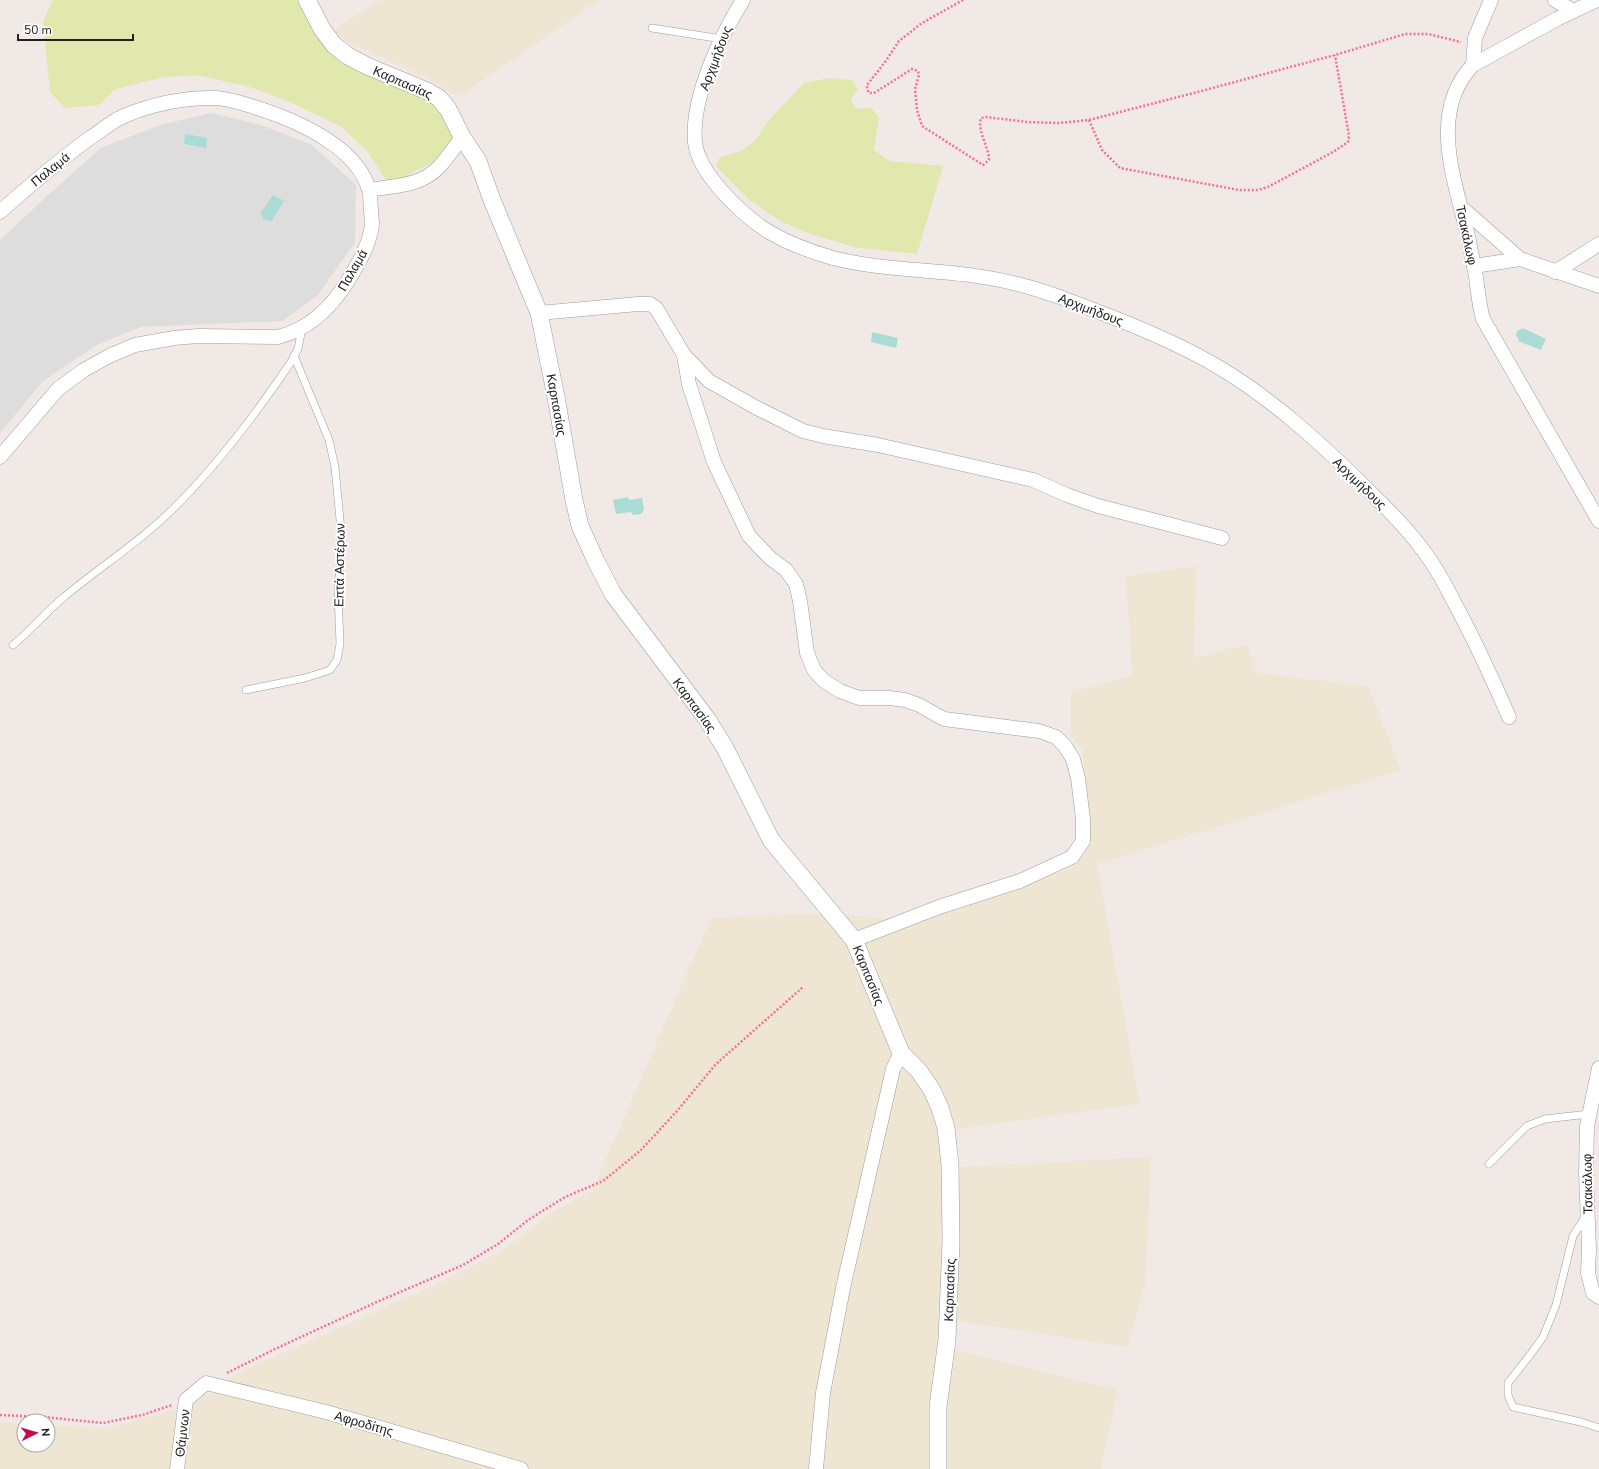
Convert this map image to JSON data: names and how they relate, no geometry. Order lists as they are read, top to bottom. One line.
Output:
{"streets":{"street":["Αρχιμήδους","Καρπασίας","Παλαμά","Τσακάλωφ","Αφροδίτης","Θάμνων"],"lane":["Επτά Αστέρων"]},"crossings":[["Αφροδίτης","Θάμνων"]],"scale_bar":"50 m","north":"right"}
